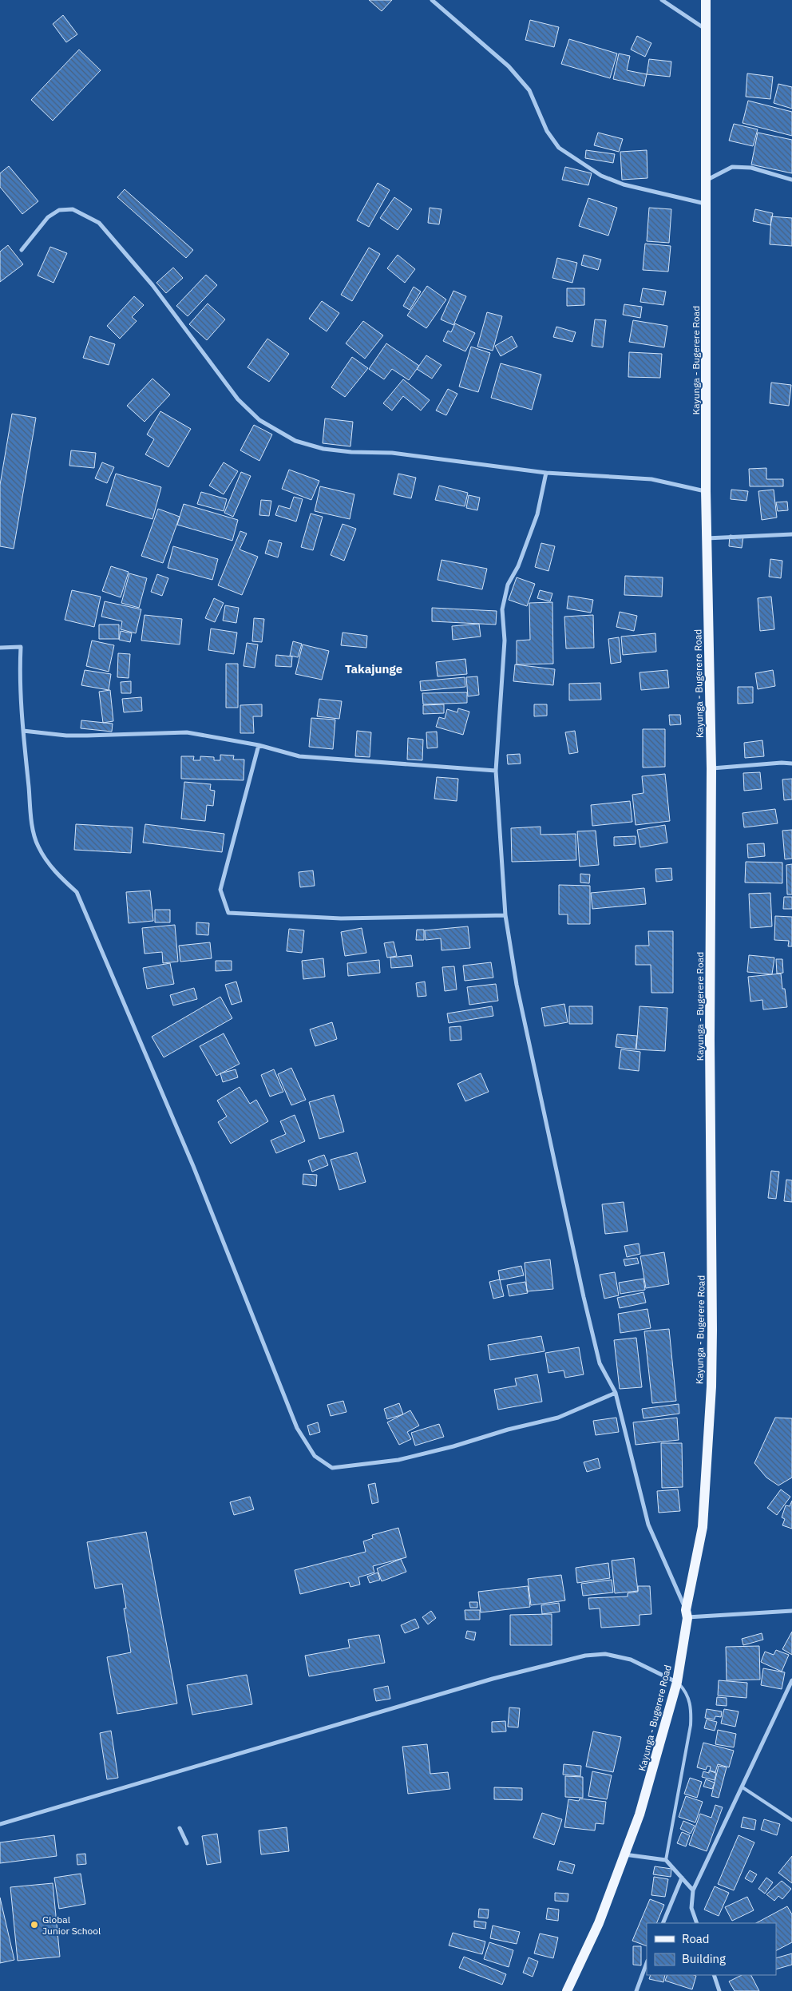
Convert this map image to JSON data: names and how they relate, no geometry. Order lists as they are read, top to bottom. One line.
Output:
{"streets":{"main road":["Kayunga - Bugerere Road"]},"districts":["Takajunge"],"places":["Global Junior School"],"legend":["Road","Building"]}
